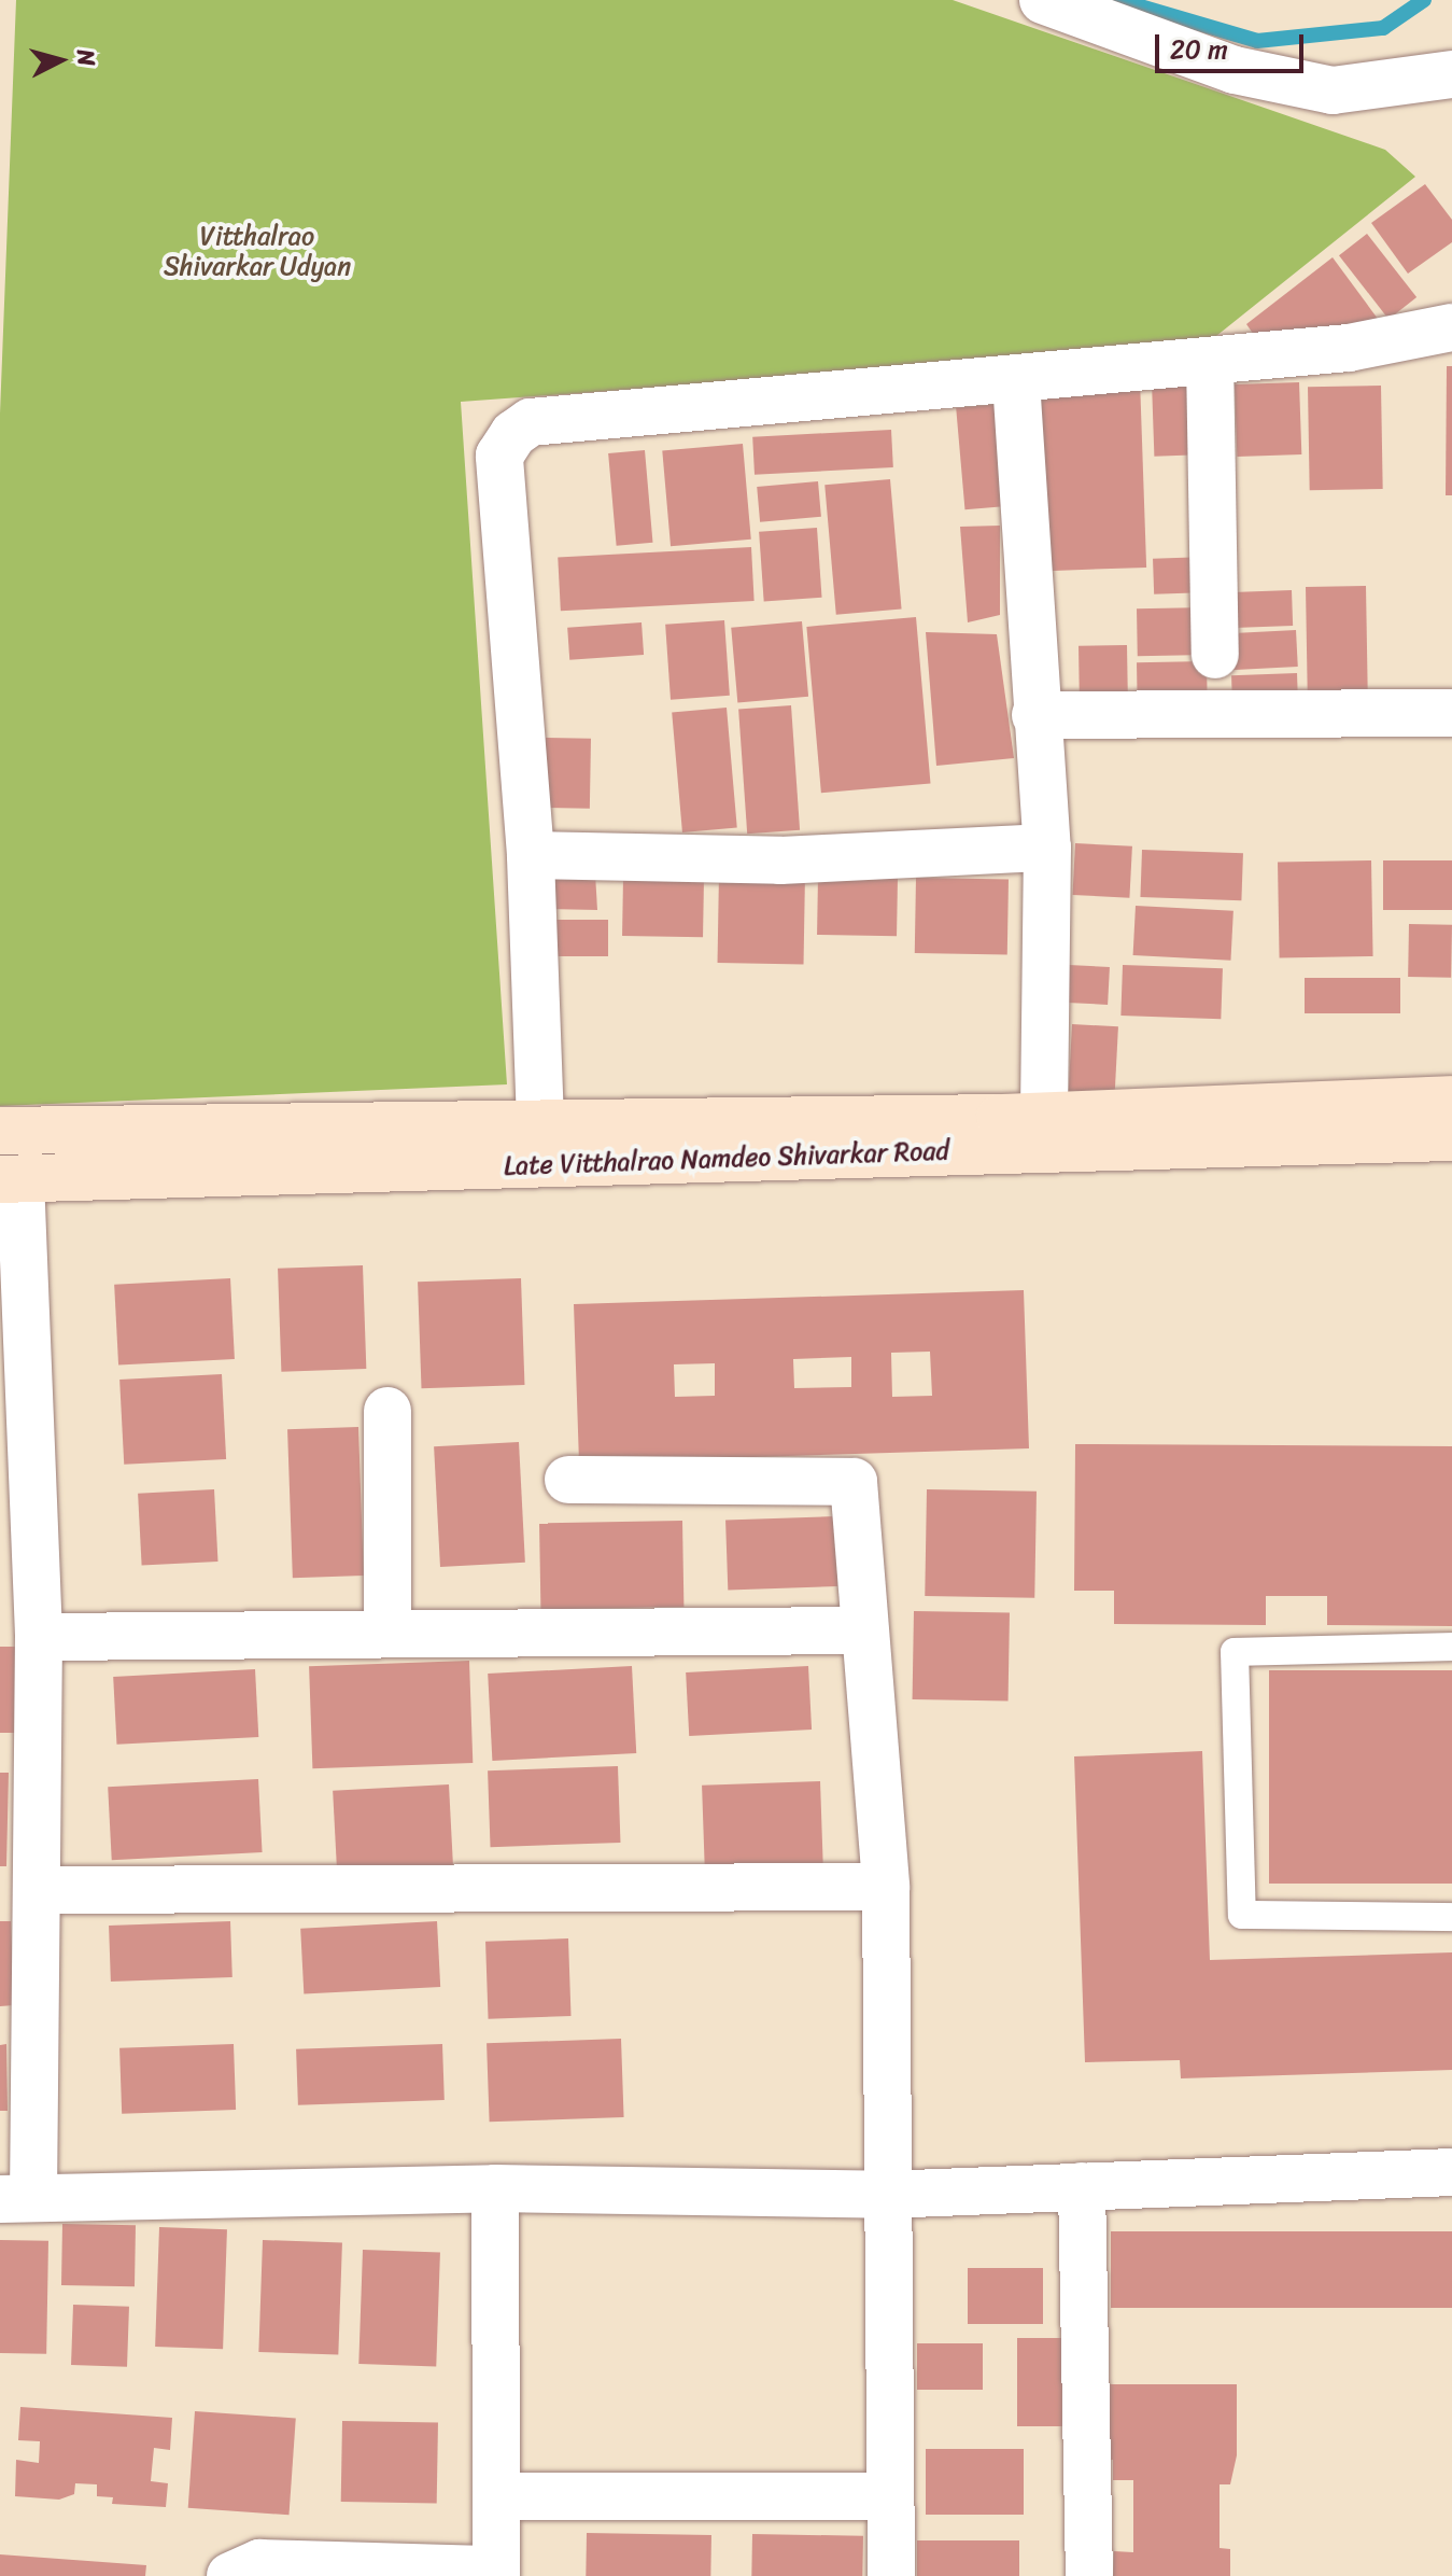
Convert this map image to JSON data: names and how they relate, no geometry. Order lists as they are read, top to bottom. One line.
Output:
{"streets":{"main road":["Late Vitthalrao Namdeo Shivarkar Road"]},"parks":["Vitthalrao Shivarkar Udyan"],"scale_bar":"20 m","north":"right"}
